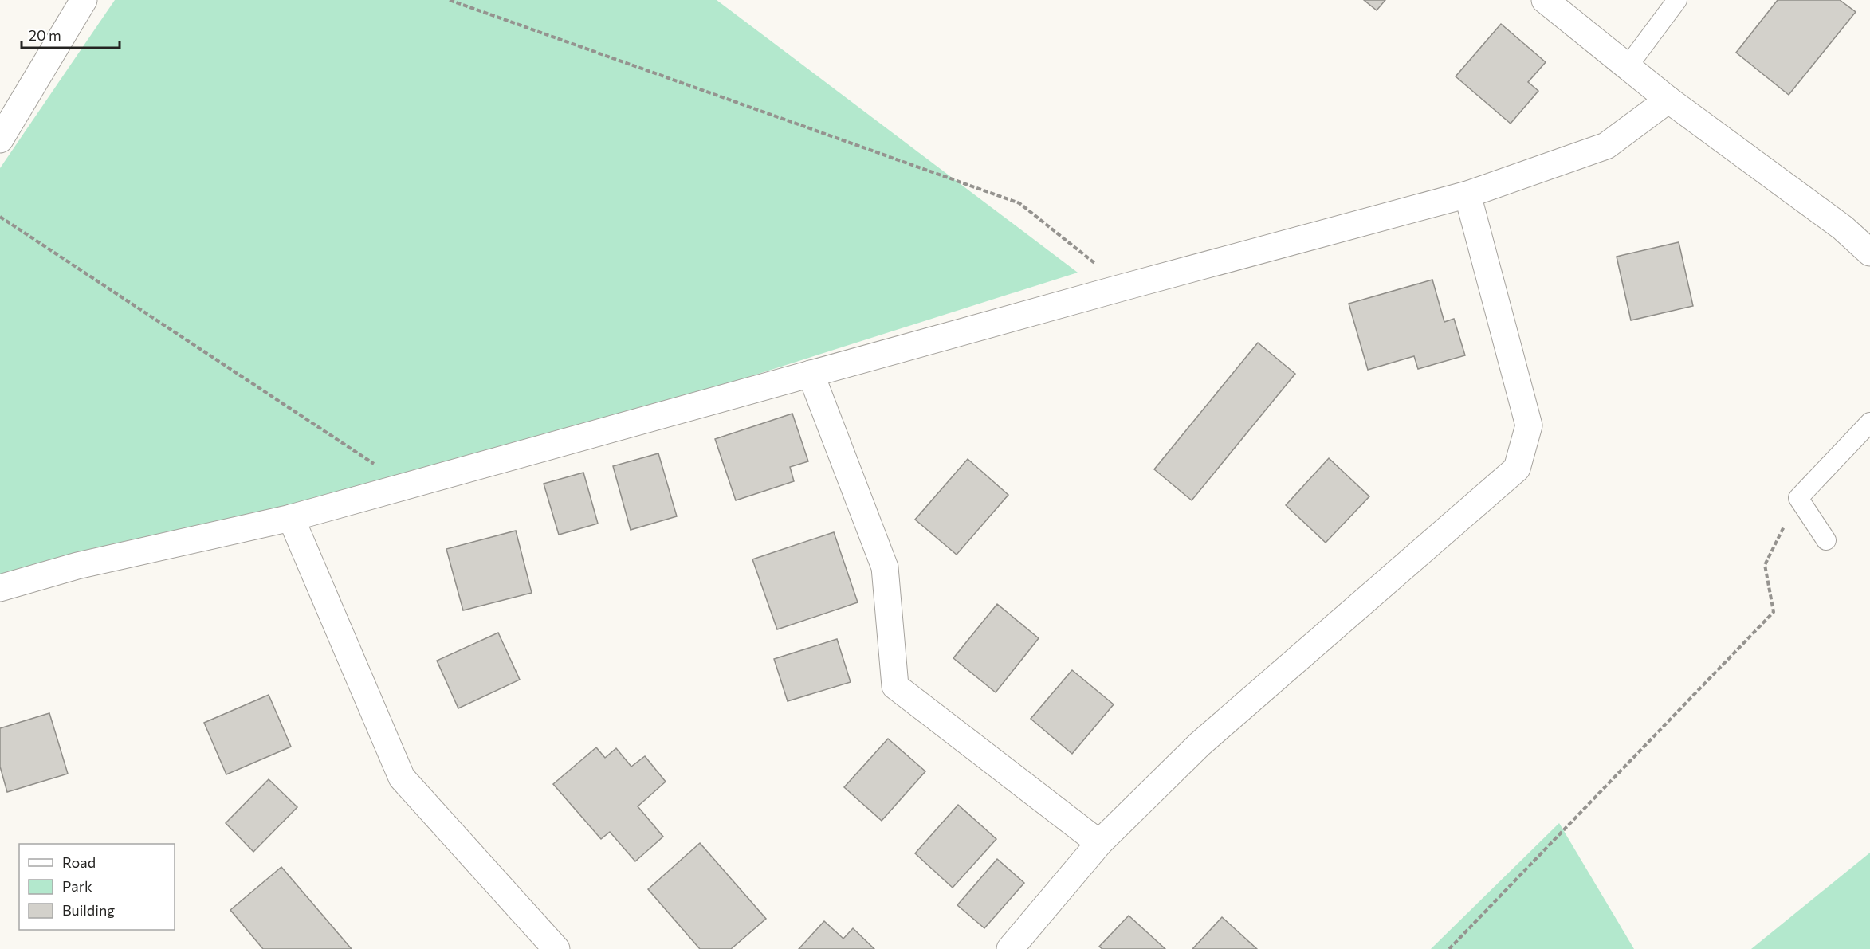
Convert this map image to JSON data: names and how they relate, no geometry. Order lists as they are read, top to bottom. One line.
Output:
{"legend":["Road","Park","Building"],"scale_bar":"20 m"}
